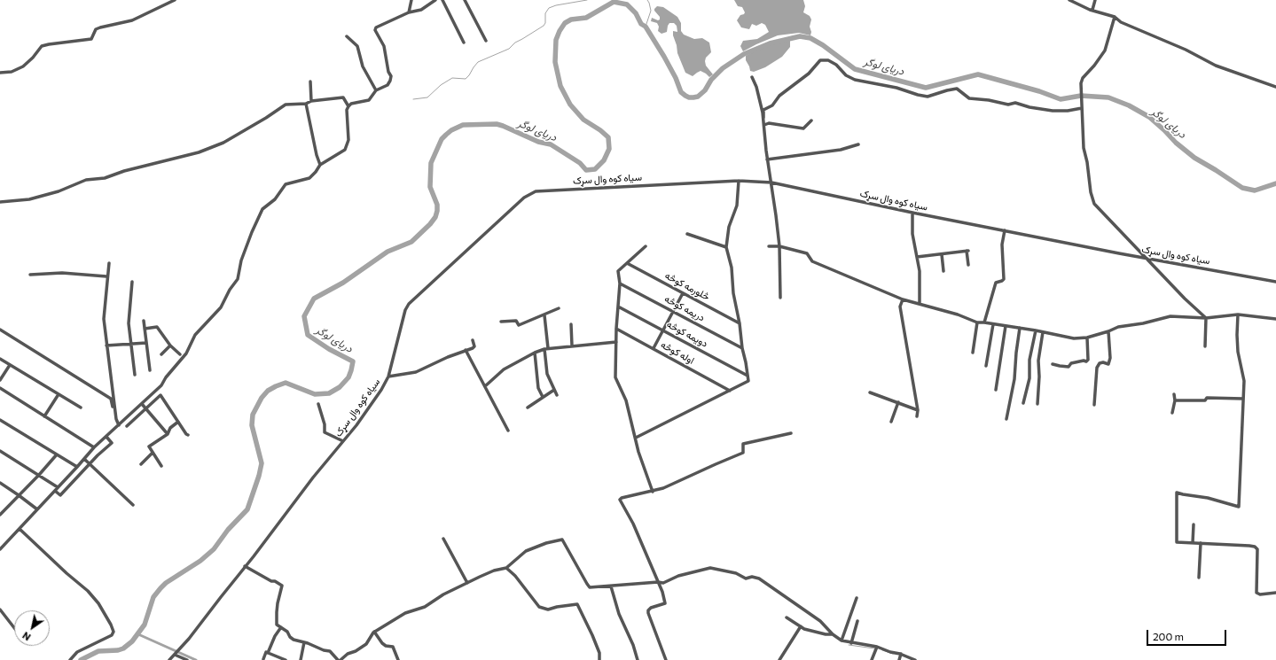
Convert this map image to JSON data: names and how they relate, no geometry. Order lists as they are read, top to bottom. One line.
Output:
{"streets":{"street":["سیاه کوه وال سړک","څلورمه کوڅه","دریمه کوڅه","دویمه کوڅه","اوله کوڅه"]},"water":["دریای لوگر"],"scale_bar":"200 m","north":"bottom left"}
